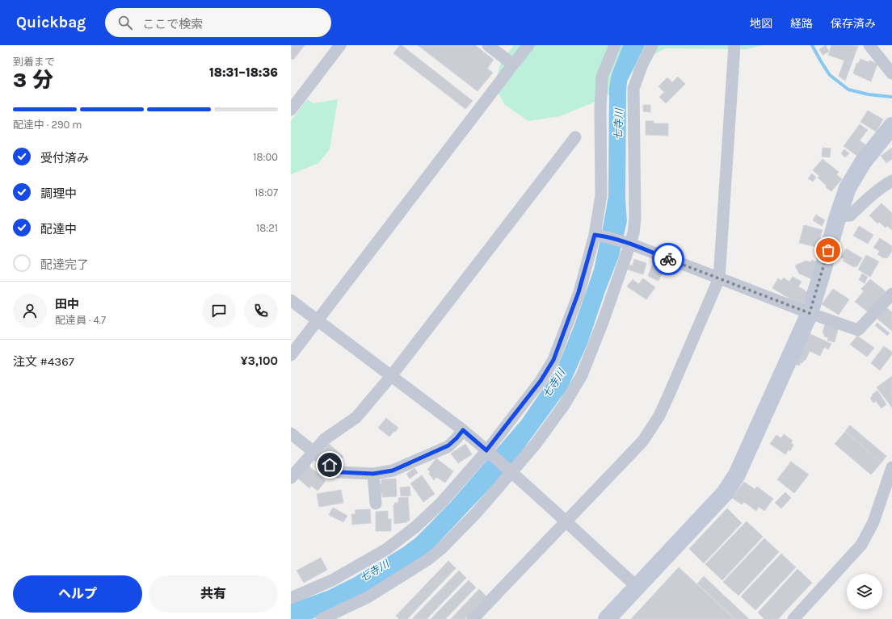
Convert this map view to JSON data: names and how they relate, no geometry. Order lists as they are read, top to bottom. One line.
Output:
{"water":["七寺川"],"page":{"header":"Quickbag","search":"ここで検索","nav":["地図","経路","保存済み"],"heading":["3 分","到着まで","18:31–18:36"],"panel":["田中","配達員 · 4.7","注文 #4367","¥3,100"],"bar":"配達中 · 290 m","list":[["受付済み","18:00"],["調理中","18:07"],["配達中","18:21"],"配達完了"],"buttons":["ヘルプ","共有"]}}
